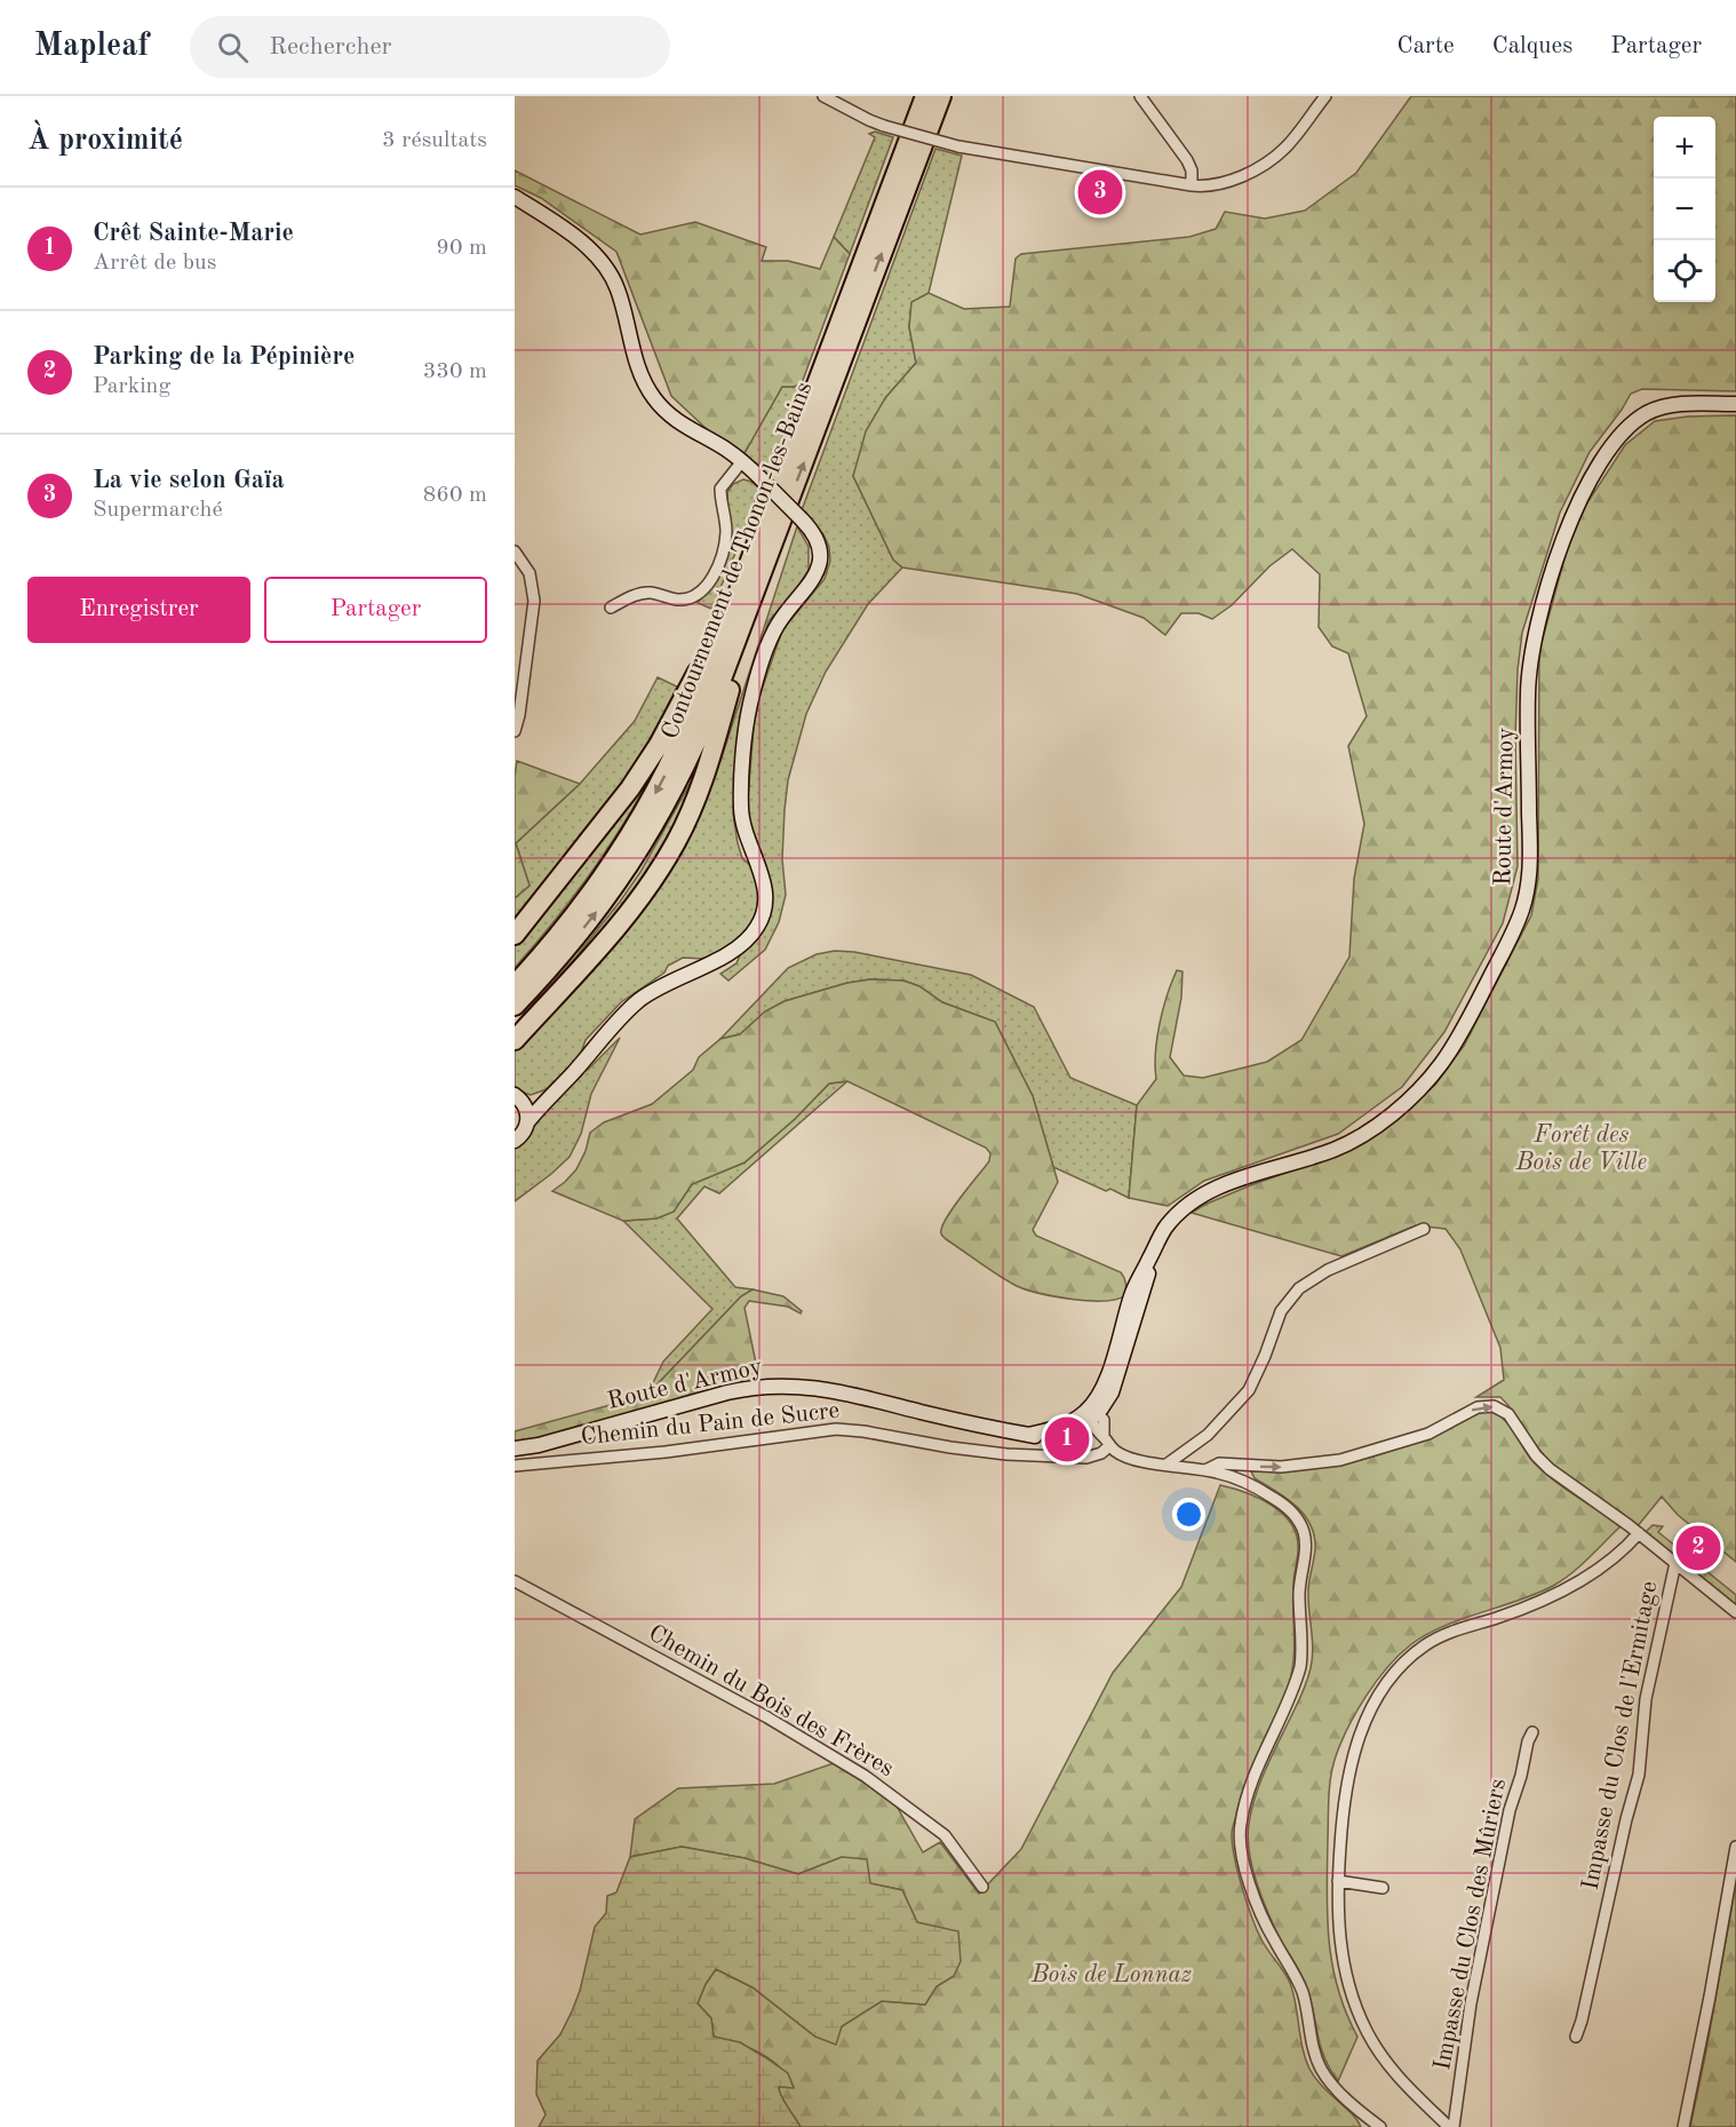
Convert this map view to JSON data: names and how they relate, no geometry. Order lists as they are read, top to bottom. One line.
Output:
{"streets":{"highway":["Contournement de Thonon-les-Bains"],"main road":["Route d'Armoy"],"street":["Chemin du Pain de Sucre","Chemin du Bois des Frères","Impasse du Clos de l'Ermitage","Impasse du Clos des Mûriers"]},"parks":["Forêt des Bois de Ville","Bois de Lonnaz"],"page":{"header":"Mapleaf","search":"Rechercher","nav":["Carte","Calques","Partager"],"heading":["À proximité","3 résultats"],"map_buttons":["+","−"],"pins":["3","1","2"],"list":[{"mark":"1","name":"Crêt Sainte-Marie","note":"Arrêt de bus","value":"90 m"},{"mark":"2","name":"Parking de la Pépinière","note":"Parking","value":"330 m"},{"mark":"3","name":"La vie selon Gaïa","note":"Supermarché","value":"860 m"}],"buttons":["Enregistrer","Partager"]}}
